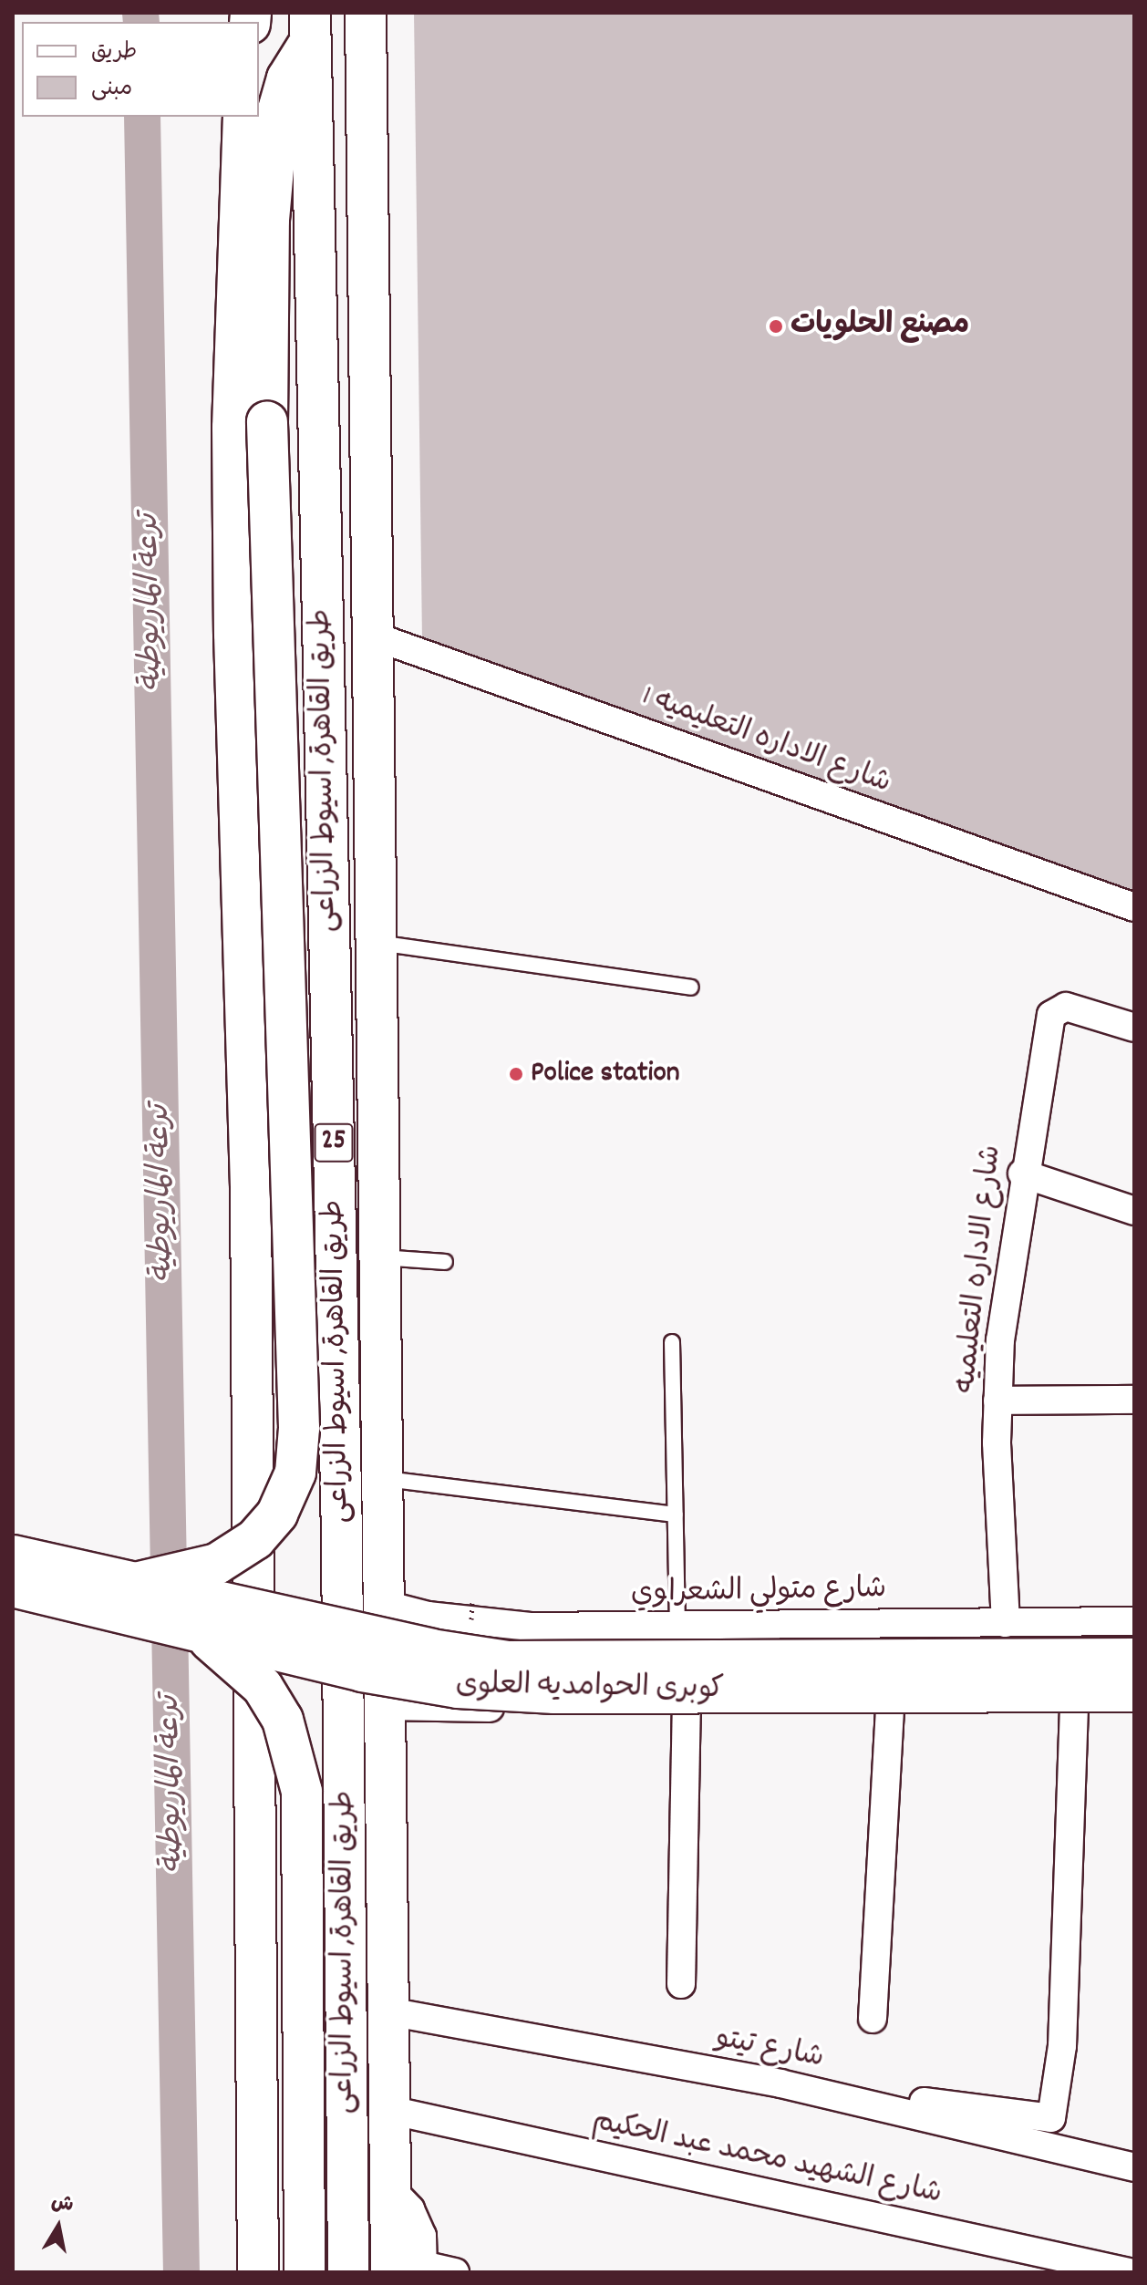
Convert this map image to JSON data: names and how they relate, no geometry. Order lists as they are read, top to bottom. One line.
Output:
{"streets":{"main road":["طريق القاهرة, اسيوط الزراعى","25","كوبرى الحوامديه العلوى"],"street":["شارع الاداره التعليميه 1","شارع الاداره التعليميه","شارع متولي الشعراوي","شارع تيتو","شارع الشهيد محمد عبد الحكيم"]},"crossings":[["شارع الاداره التعليميه 1","طريق القاهرة, اسيوط الزراعى"],["طريق القاهرة, اسيوط الزراعى","شارع متولي الشعراوي"],["طريق القاهرة, اسيوط الزراعى","شارع تيتو"],["طريق القاهرة, اسيوط الزراعى","شارع الشهيد محمد عبد الحكيم"],["شارع الاداره التعليميه","شارع متولي الشعراوي"]],"water":["ترعة الماريوطية"],"places":["مصنع الحلويات","Police station"],"legend":["طريق","مبنى"],"north":"top"}
